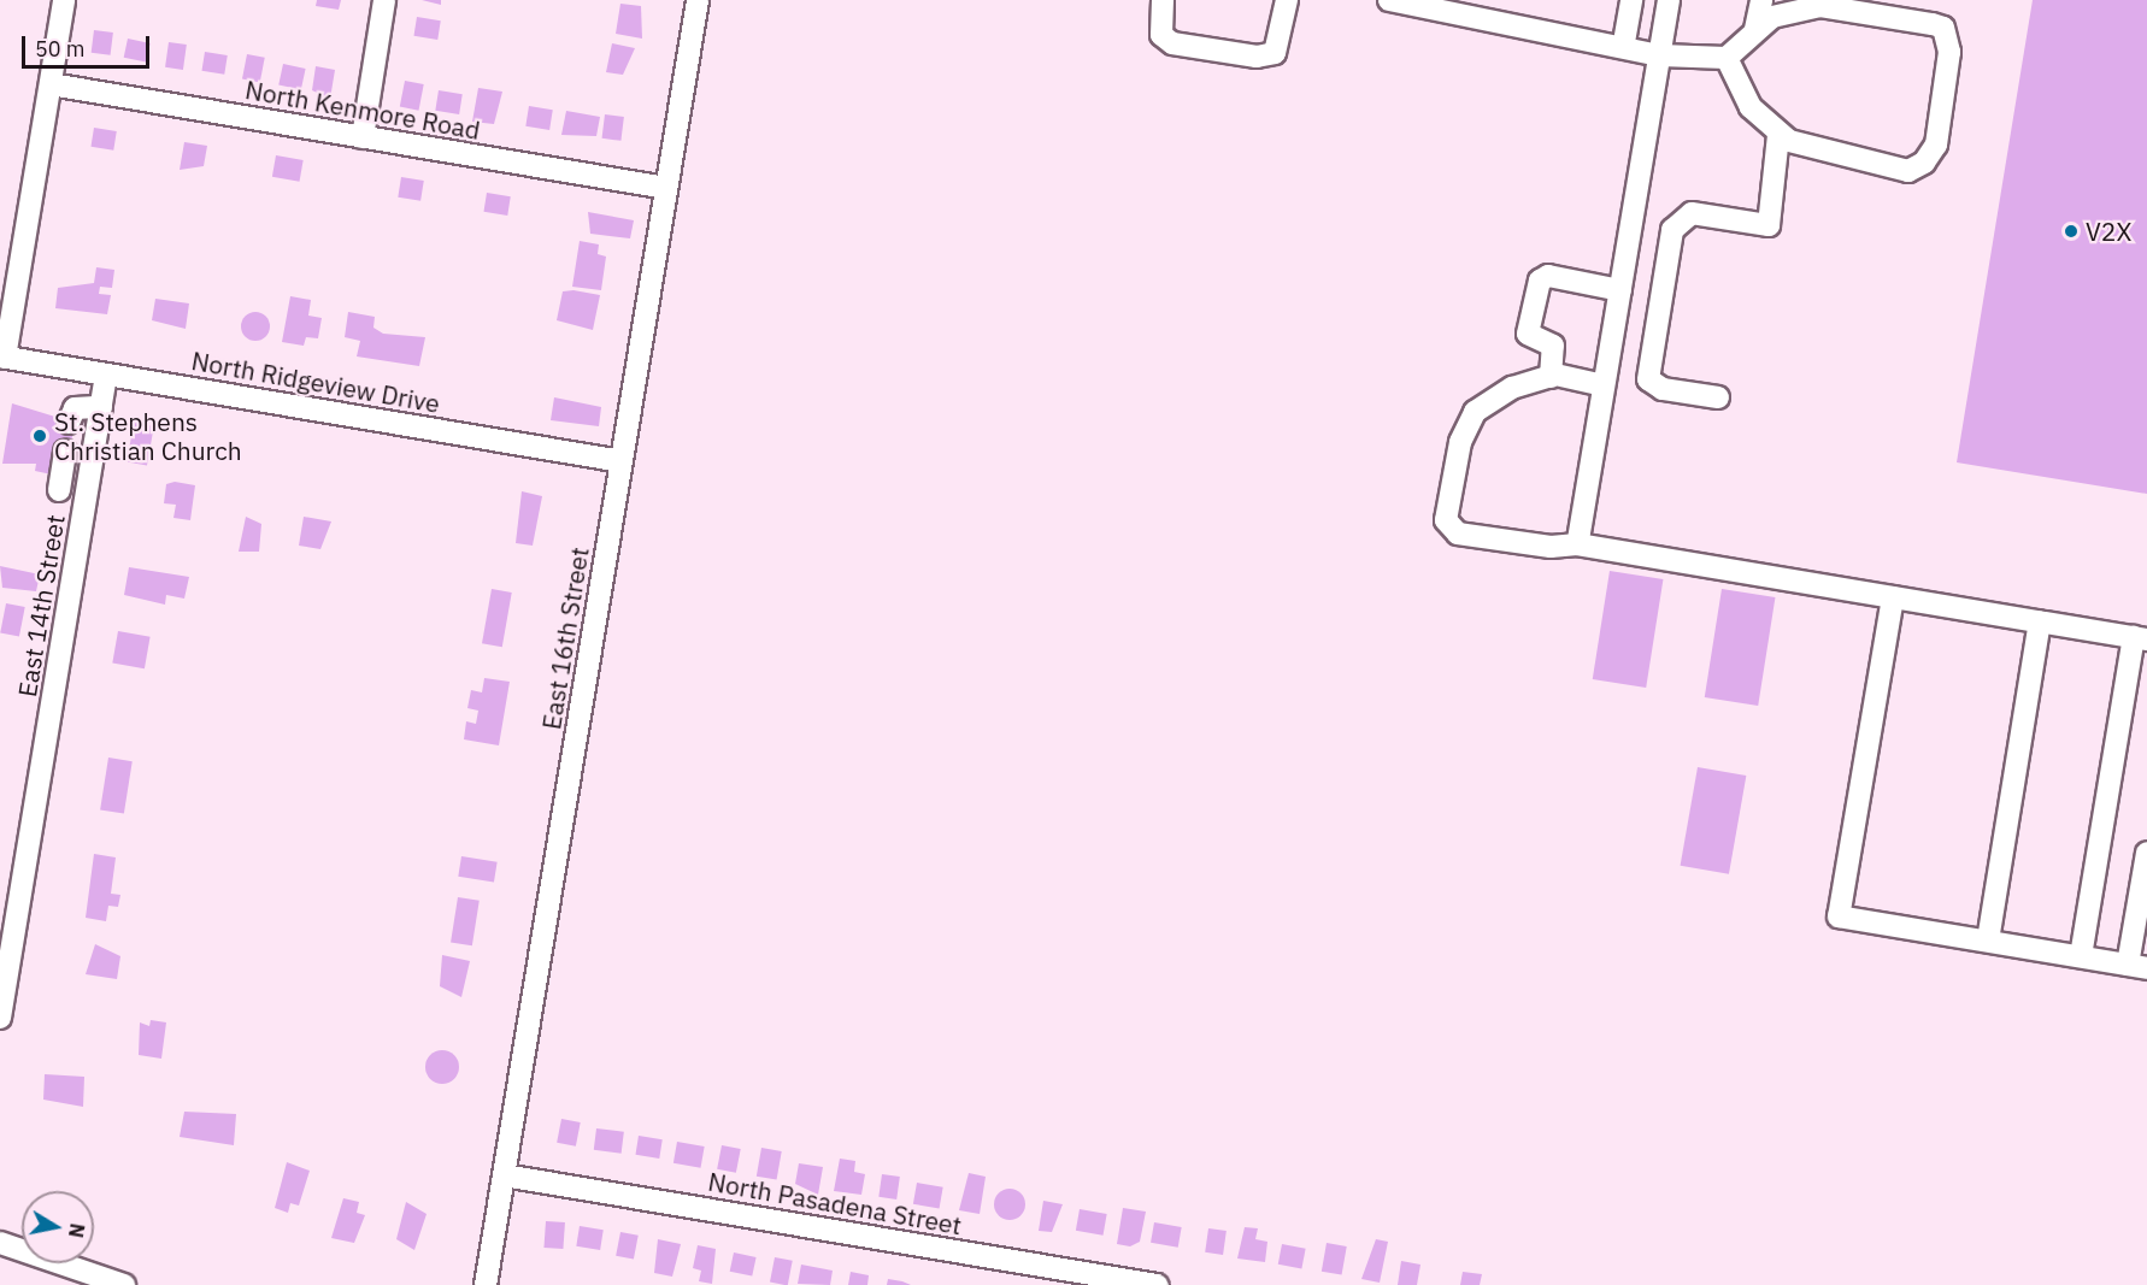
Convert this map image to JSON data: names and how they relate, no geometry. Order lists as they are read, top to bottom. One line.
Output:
{"streets":{"street":["North Kenmore Road","North Ridgeview Drive","East 14th Street","East 16th Street","North Pasadena Street"]},"crossings":[["North Kenmore Road","East 16th Street"],["North Ridgeview Drive","East 14th Street"],["North Ridgeview Drive","East 16th Street"],["East 16th Street","North Pasadena Street"]],"places":["V2X","St. Stephens Christian Church"],"scale_bar":"50 m","north":"right"}
